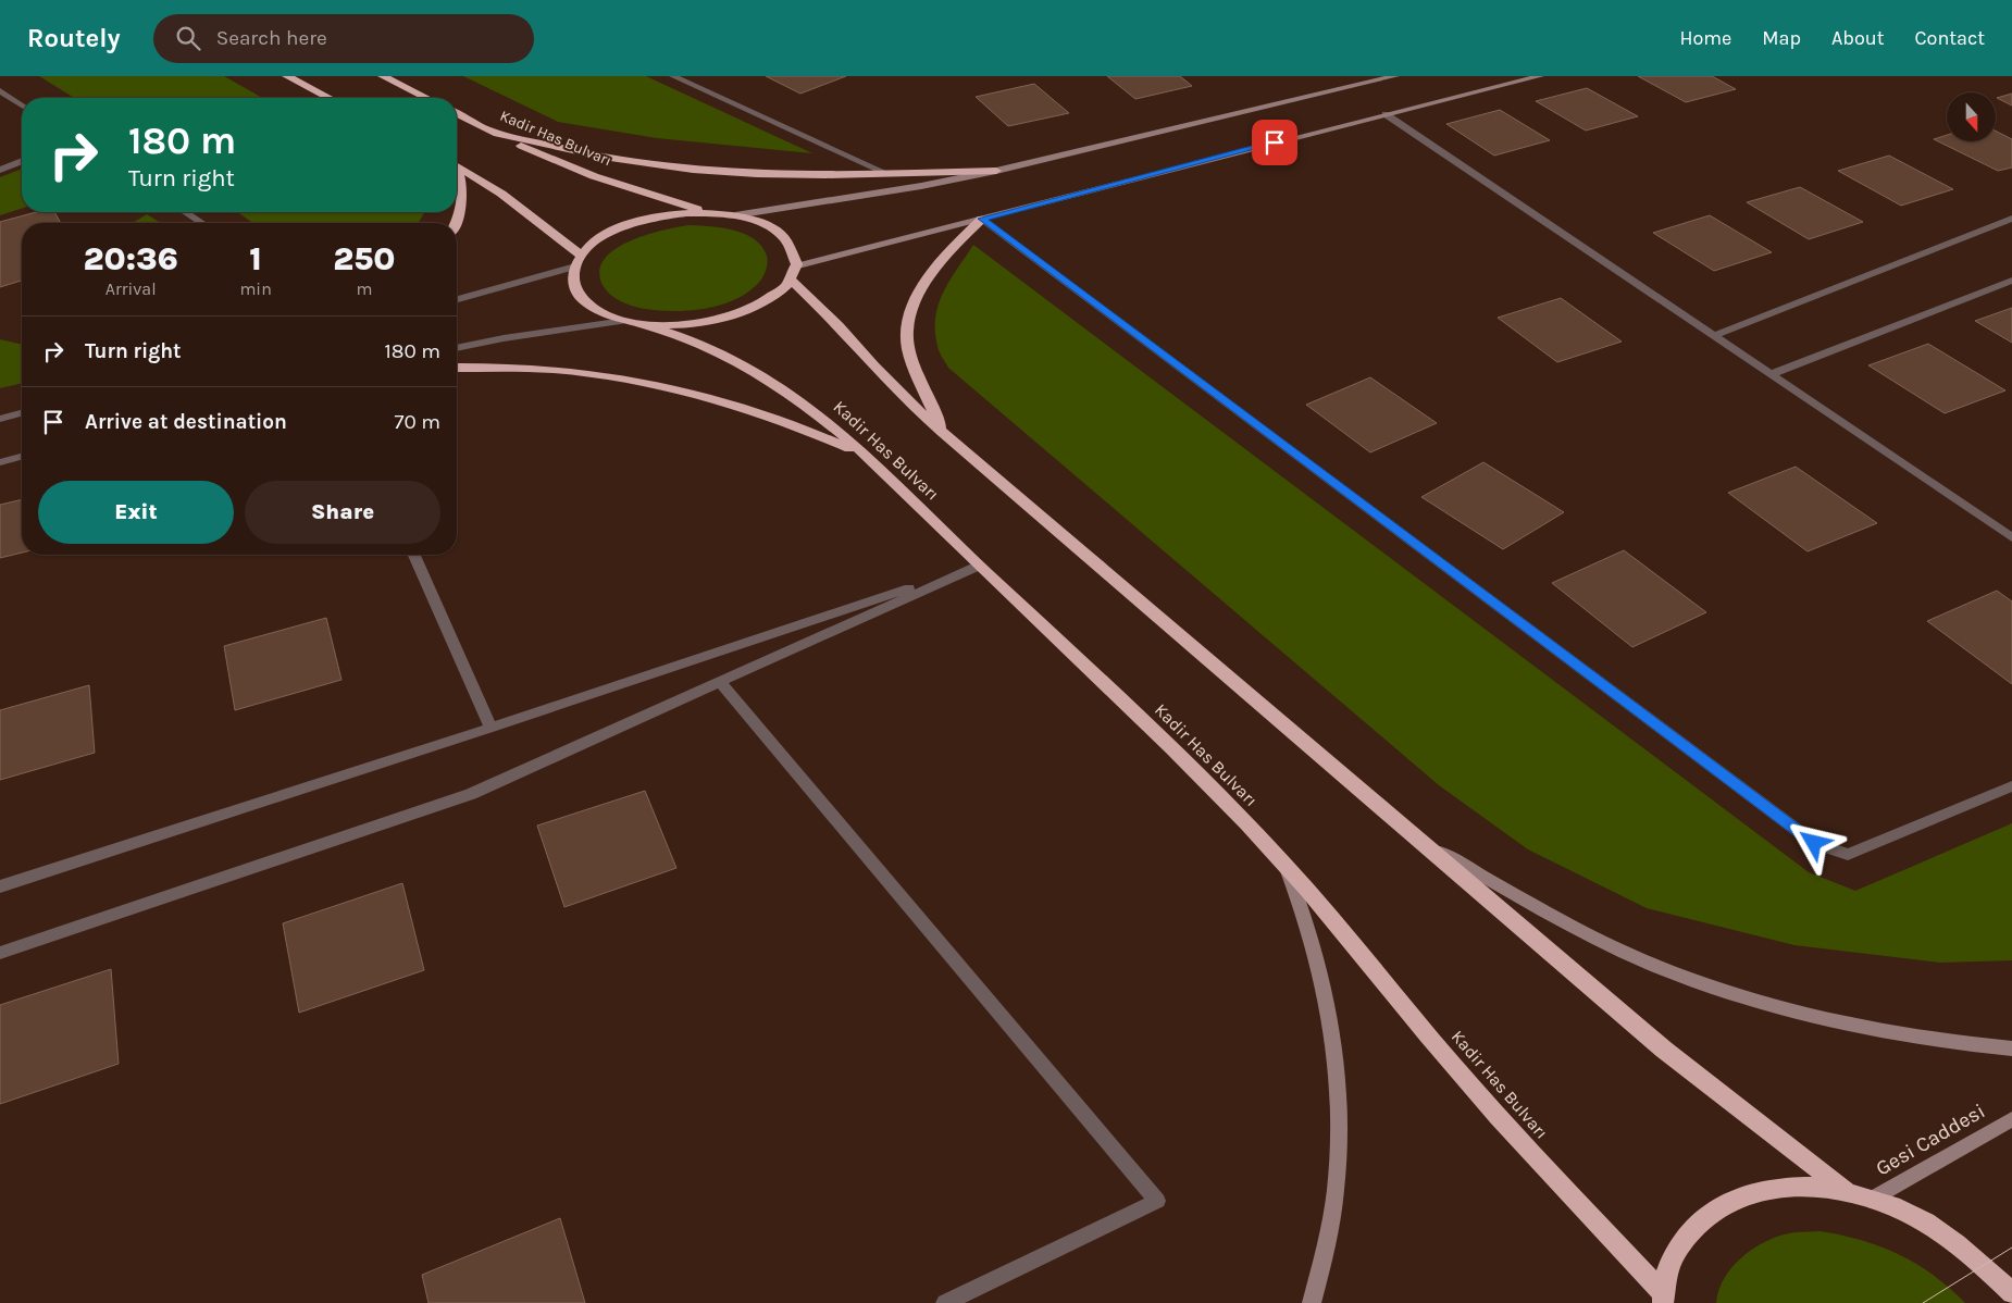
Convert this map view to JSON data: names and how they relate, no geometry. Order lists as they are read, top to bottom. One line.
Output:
{"streets":{"highway":["Kadir Has Bulvarı"],"street":["Gesi Caddesi"]},"north":"bottom","page":{"header":"Routely","search":"Search here","nav":["Home","Map","About","Contact"],"turn":["180 m","Turn right"],"eta":["20:36","Arrival","1","min","250","m"],"list":[{"name":"Turn right","value":"180 m"},{"name":"Arrive at destination","value":"70 m"}],"buttons":["Exit","Share"]}}
